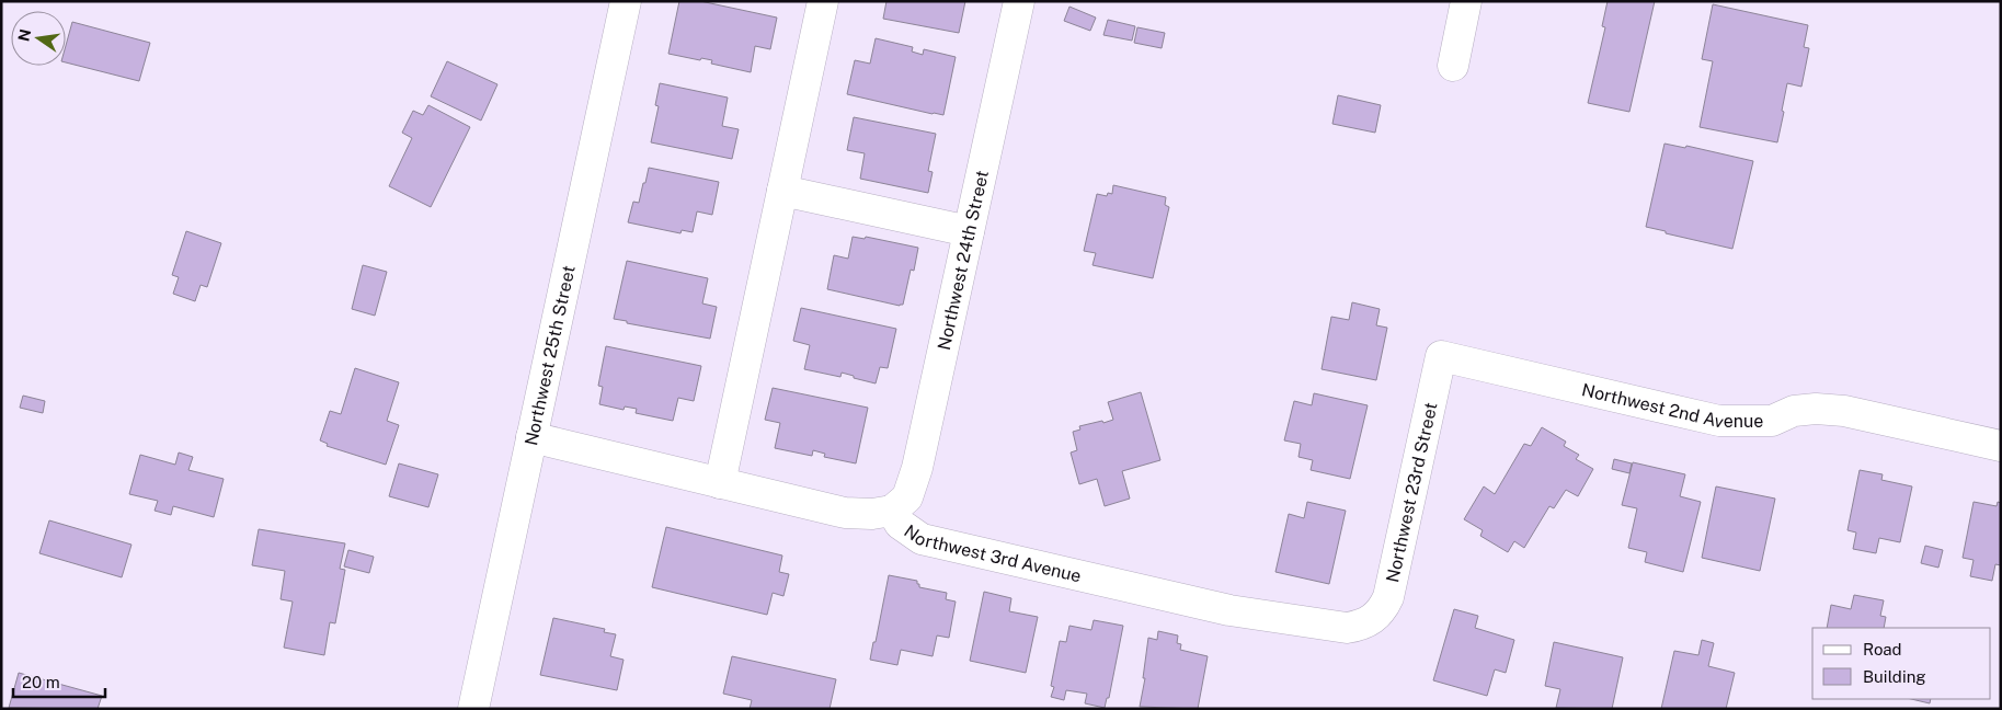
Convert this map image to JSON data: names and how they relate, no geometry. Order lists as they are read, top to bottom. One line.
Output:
{"streets":{"street":["Northwest 24th Street","Northwest 25th Street","Northwest 2nd Avenue","Northwest 23rd Street","Northwest 3rd Avenue"]},"crossings":[["Northwest 24th Street","Northwest 3rd Avenue"],["Northwest 25th Street","Northwest 3rd Avenue"],["Northwest 2nd Avenue","Northwest 23rd Street"],["Northwest 23rd Street","Northwest 3rd Avenue"]],"legend":["Road","Building"],"scale_bar":"20 m","north":"left"}
